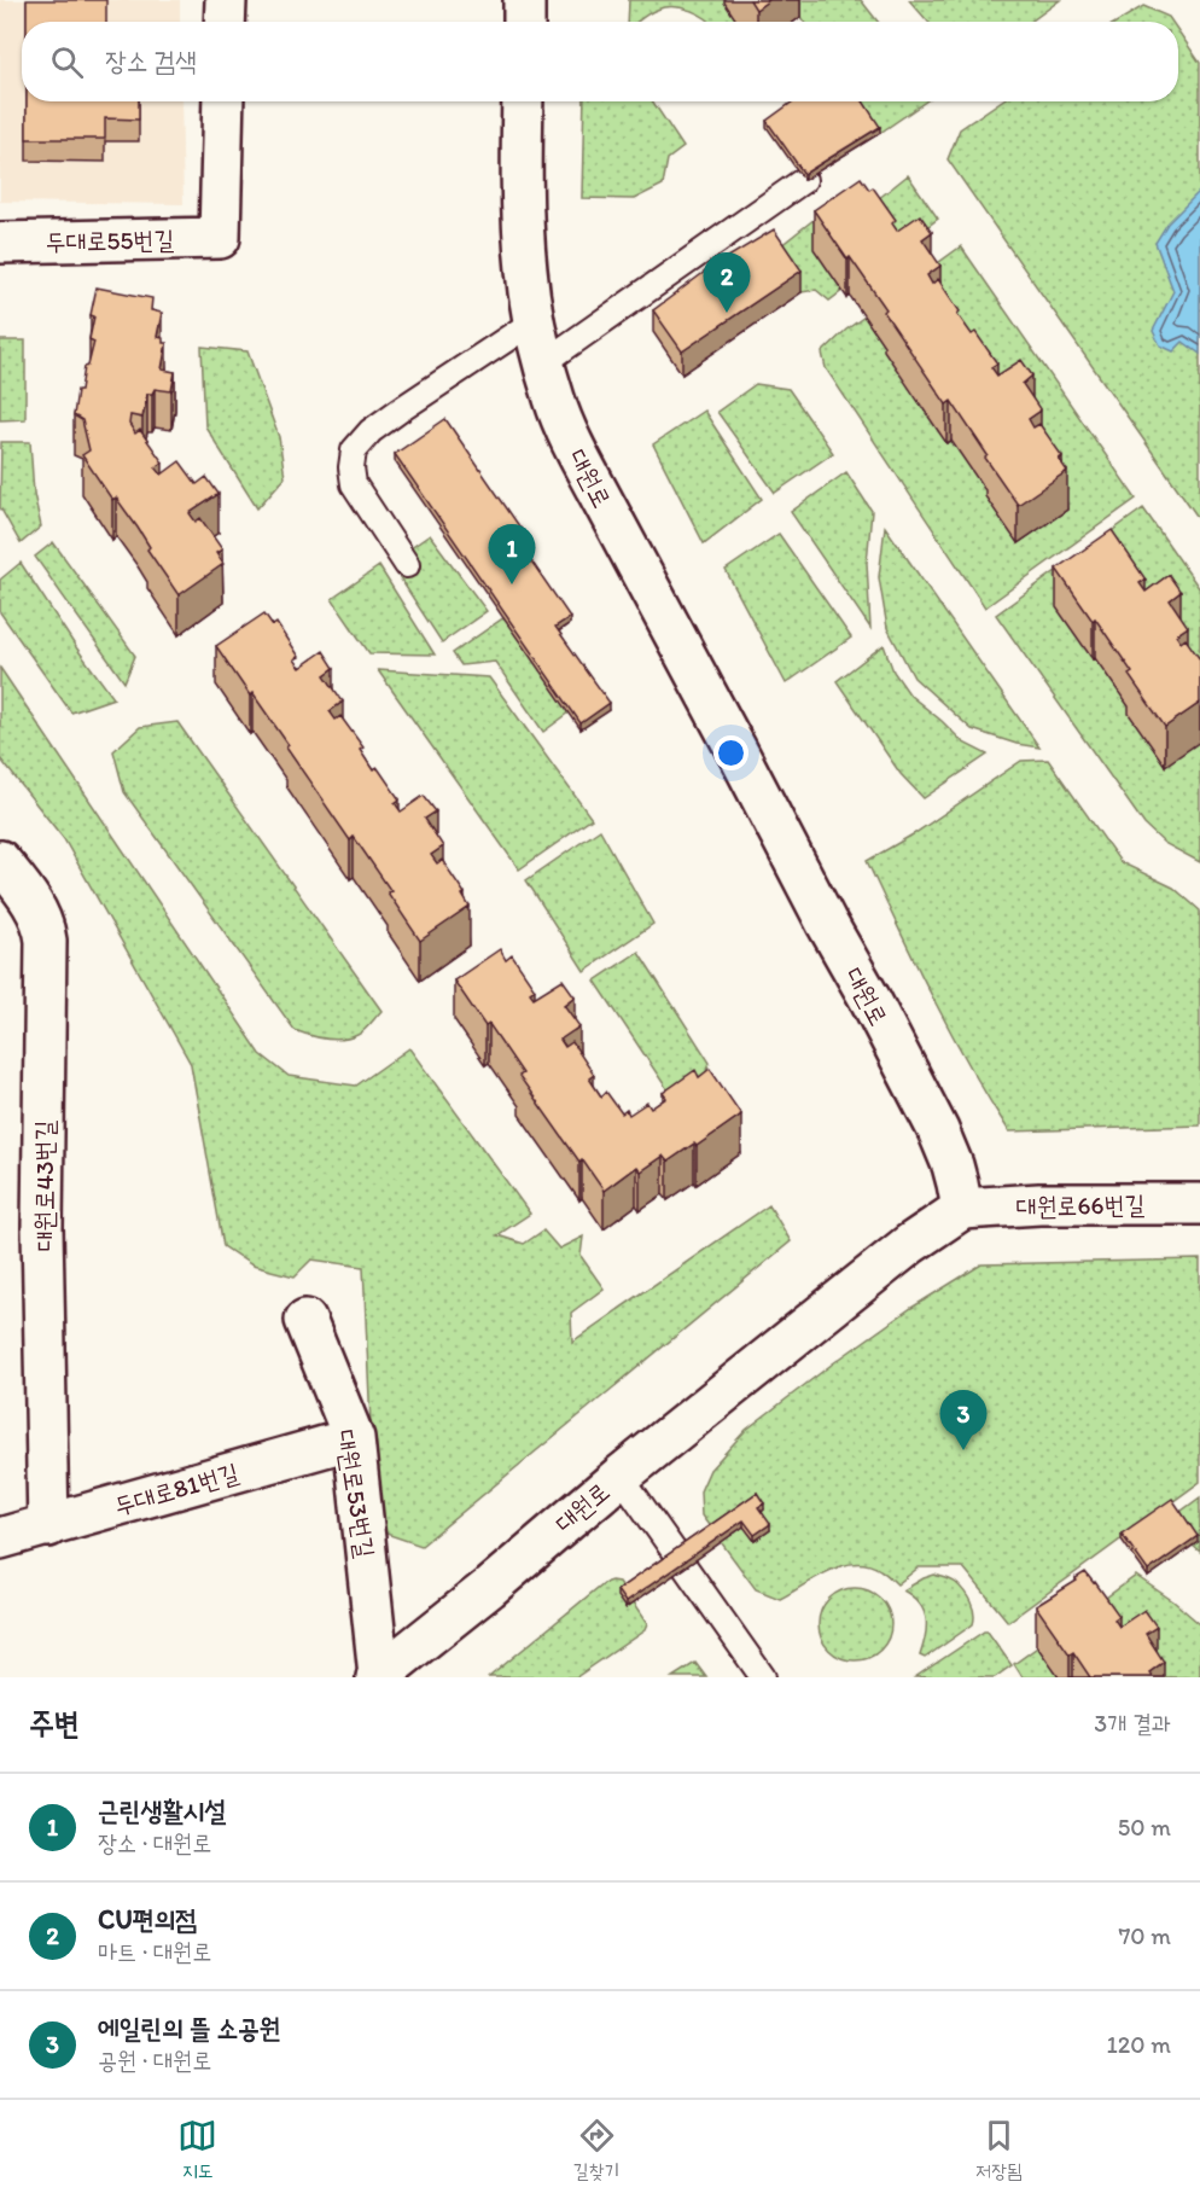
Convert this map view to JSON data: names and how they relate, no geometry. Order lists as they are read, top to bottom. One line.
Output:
{"streets":{"street":["두대로55번길","대원로","대원로43번길","대원로66번길","두대로81번길","대원로53번길"]},"crossings":[["대원로","대원로66번길"],["대원로","대원로53번길"],["대원로43번길","두대로81번길"],["두대로81번길","대원로53번길"]],"page":{"search":"장소 검색","pins":["2","1","3"],"heading":["주변","3개 결과"],"list":[{"mark":"1","name":"근린생활시설","note":"장소 · 대원로","value":"50 m"},{"mark":"2","name":"CU편의점","note":"마트 · 대원로","value":"70 m"},{"mark":"3","name":"에일린의 뜰 소공원","note":"공원 · 대원로","value":"120 m"}],"nav":["지도","길찾기","저장됨"]}}
